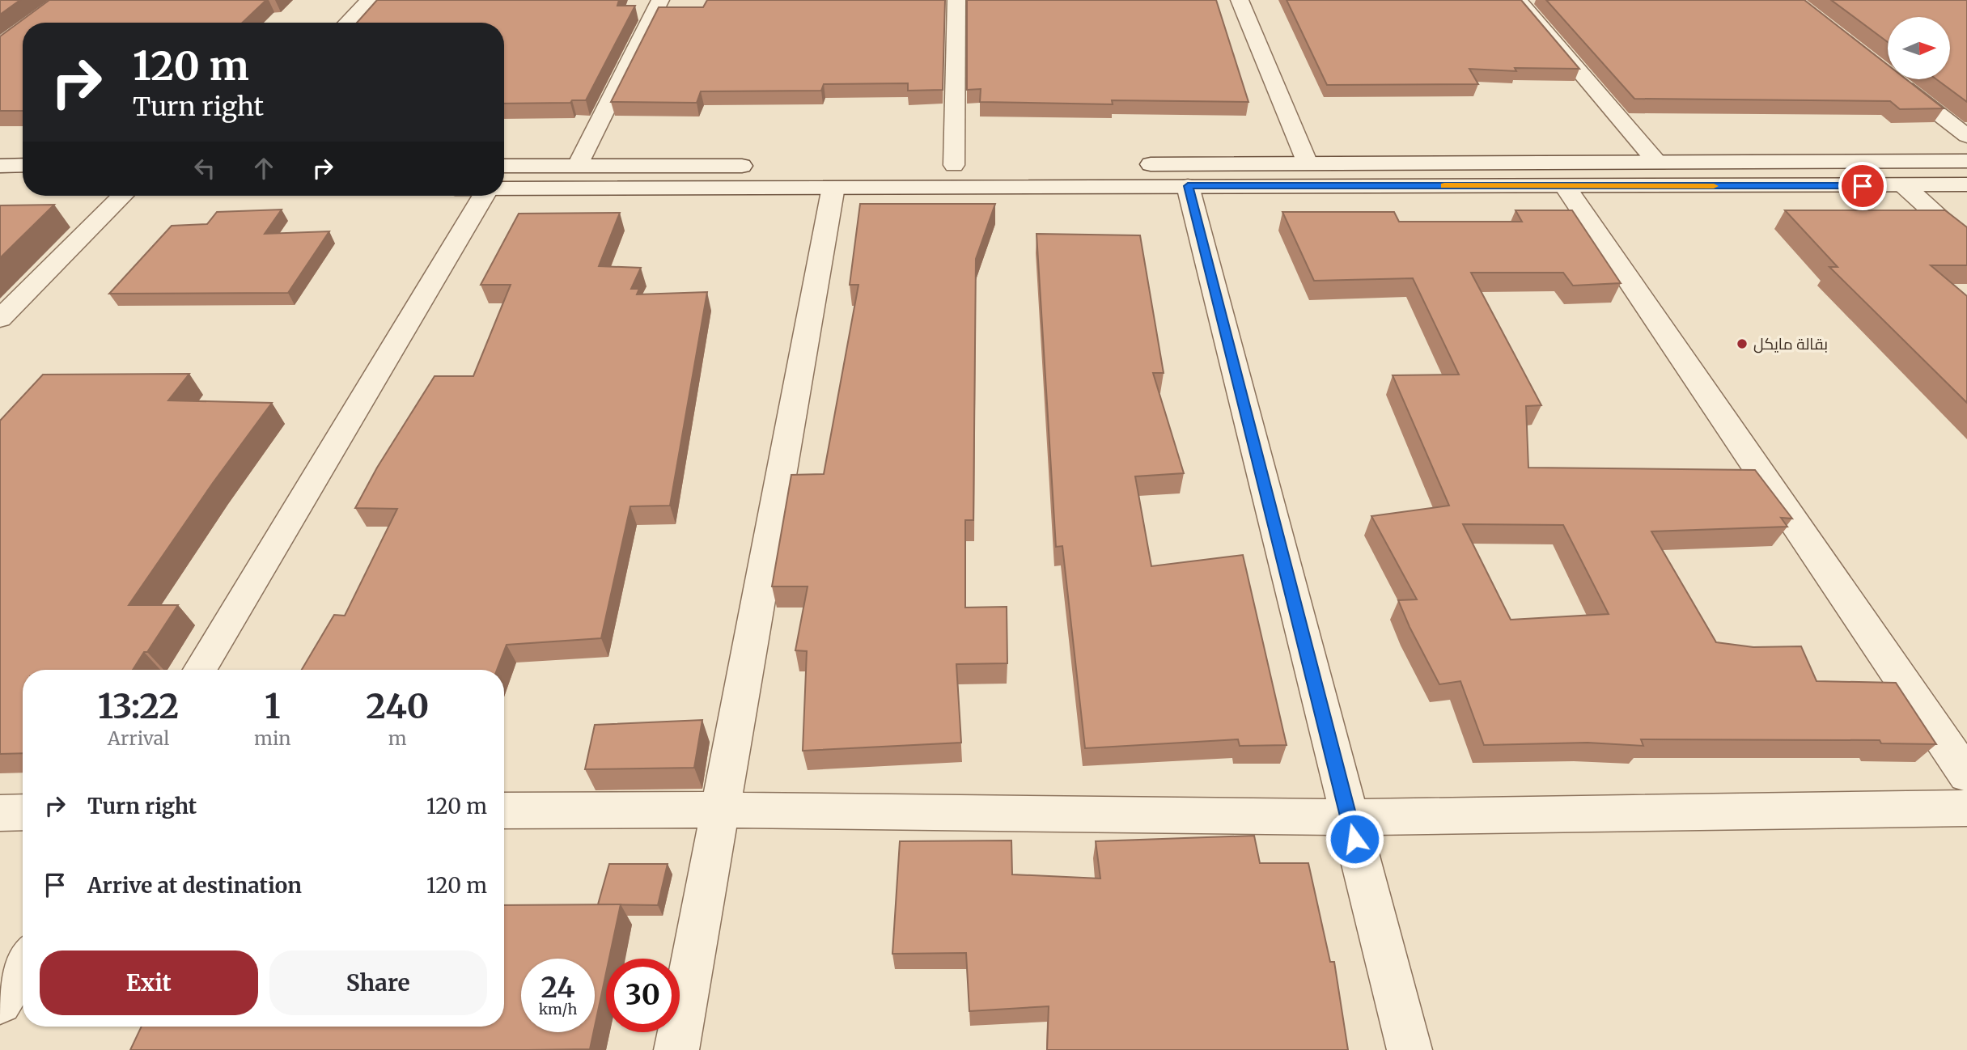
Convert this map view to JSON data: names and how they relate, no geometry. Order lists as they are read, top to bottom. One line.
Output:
{"places":["بقالة مايكل"],"north":"right","page":{"turn":["120 m","Turn right"],"eta":["13:22","Arrival","1","min","240","m"],"list":[{"name":"Turn right","value":"120 m"},{"name":"Arrive at destination","value":"120 m"}],"buttons":["Exit","Share"],"speed":"24 km/h","limit":"30"}}
